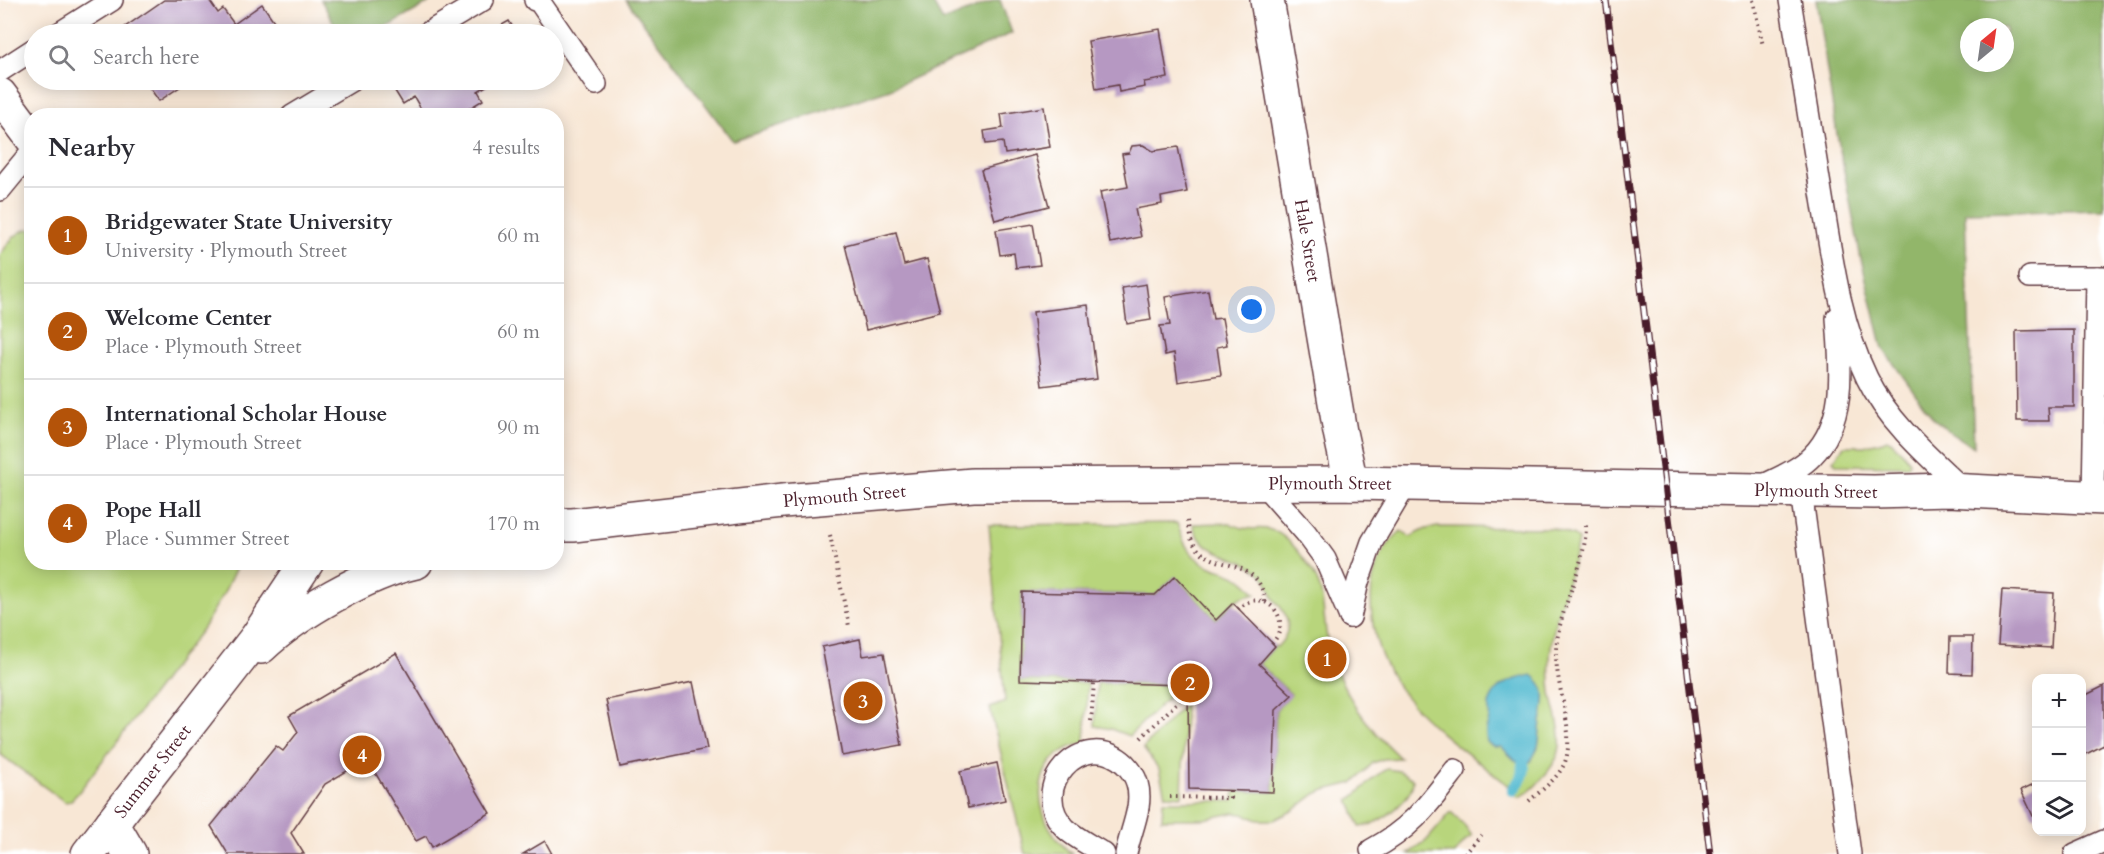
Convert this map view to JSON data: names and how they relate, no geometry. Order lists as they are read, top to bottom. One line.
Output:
{"streets":{"main road":["Hale Street","Plymouth Street","Summer Street"]},"crossings":[["Hale Street","Plymouth Street"]],"north":"top right","page":{"search":"Search here","heading":["Nearby","4 results"],"list":[{"mark":"1","name":"Bridgewater State University","note":"University · Plymouth Street","value":"60 m"},{"mark":"2","name":"Welcome Center","note":"Place · Plymouth Street","value":"60 m"},{"mark":"3","name":"International Scholar House","note":"Place · Plymouth Street","value":"90 m"},{"mark":"4","name":"Pope Hall","note":"Place · Summer Street","value":"170 m"}],"pins":["1","2","3","4"],"map_buttons":["+","−"]}}
